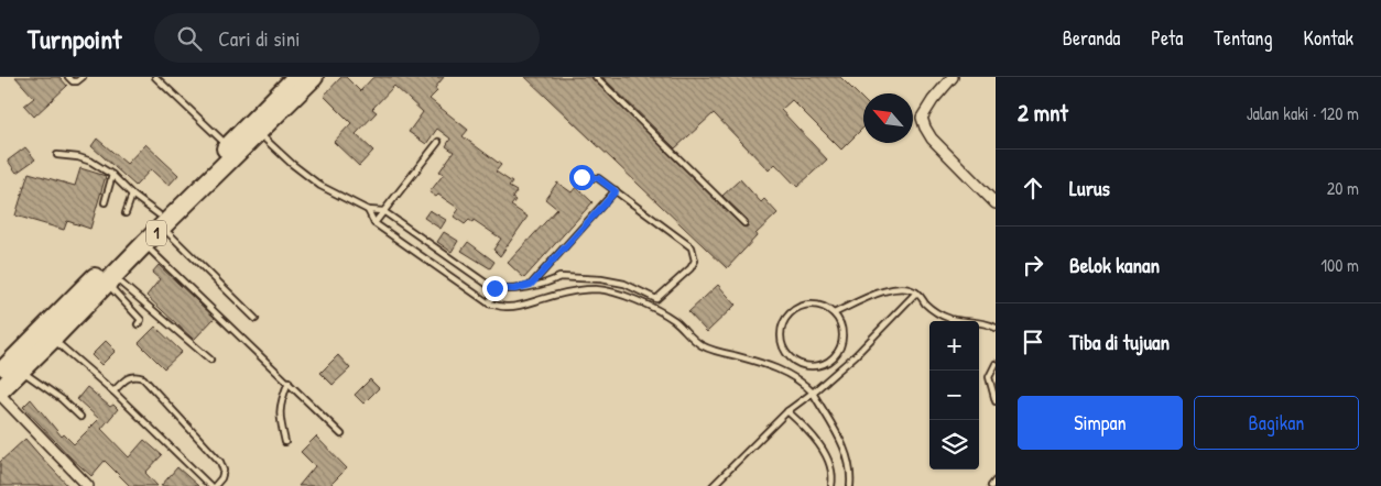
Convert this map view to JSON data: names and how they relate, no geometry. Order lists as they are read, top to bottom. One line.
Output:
{"streets":{"highway":["1"]},"north":"top left","page":{"header":"Turnpoint","search":"Cari di sini","nav":["Beranda","Peta","Tentang","Kontak"],"heading":["2 mnt","Jalan kaki · 120 m"],"list":[["Lurus","20 m"],["Belok kanan","100 m"],"Tiba di tujuan"],"map_buttons":["+","−"],"buttons":["Simpan","Bagikan"]}}
